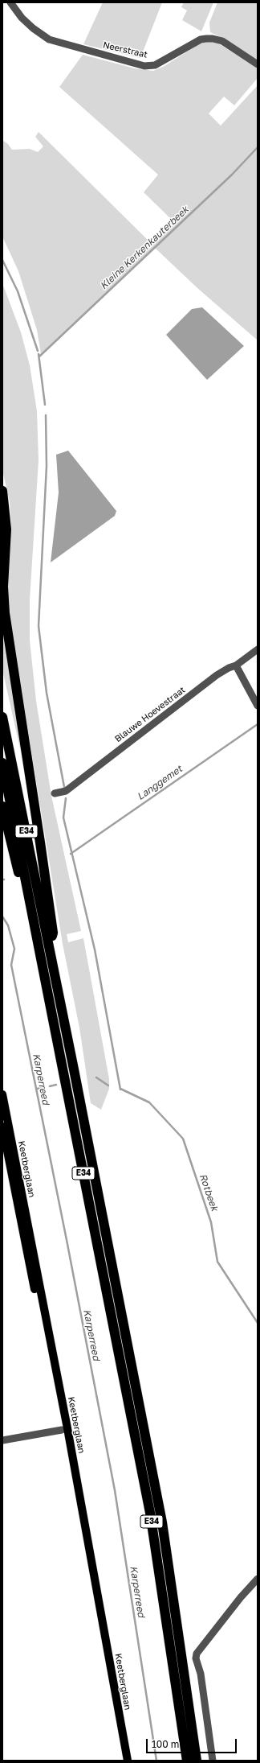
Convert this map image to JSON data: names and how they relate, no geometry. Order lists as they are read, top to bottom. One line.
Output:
{"streets":{"highway":["E34"],"main road":["Keetberglaan"],"street":["Neerstraat","Blauwe Hoevestraat"]},"water":["Kleine Kerkenkauterbeek","Langgemet","Karperreed","Rotbeek"],"scale_bar":"100 m"}
